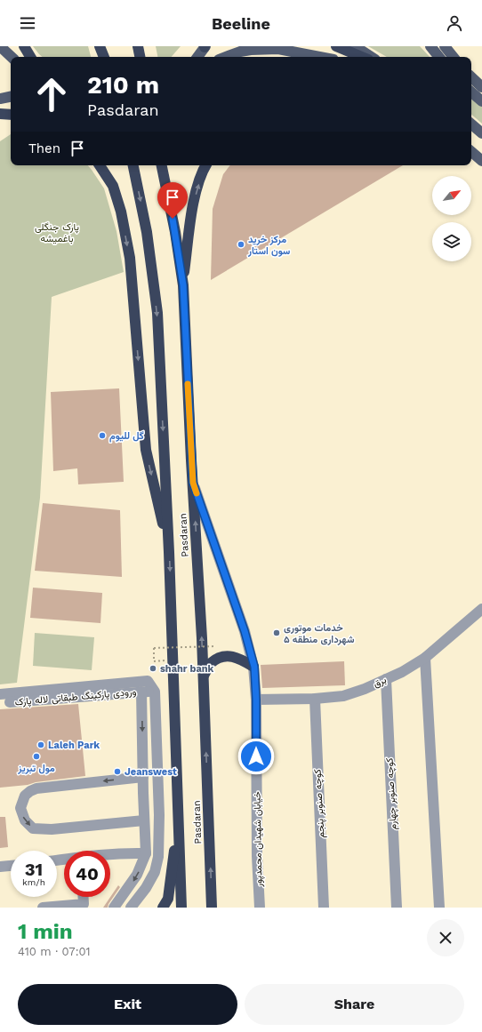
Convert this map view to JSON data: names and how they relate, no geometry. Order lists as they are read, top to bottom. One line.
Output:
{"streets":{"highway":["Pasdaran"],"street":["برق","ورودی پارکینگ طبقاتی لاله پارک","کوچه صنوبر چهارم","کوچه صنوبر پنجم","خیابان شهیدان محمدپور"]},"crossings":[["Pasdaran","خیابان شهیدان محمدپور"],["برق","کوچه صنوبر چهارم"],["برق","کوچه صنوبر پنجم"],["برق","خیابان شهیدان محمدپور"]],"parks":["پارک جنگلی باغمیشه"],"places":["مرکز خرید سون استار","گل للیوم","خدمات موتوری شهرداری منطقه ۵","shahr bank","Laleh Park","مول تبریز","Jeanswest"],"north":"top right","page":{"header":"Beeline","turn":["210 m","Pasdaran"],"then":"Then","speed":"31 km/h","limit":"40","heading":["1 min","410 m · 07:01"],"buttons":["Exit","Share"]}}
